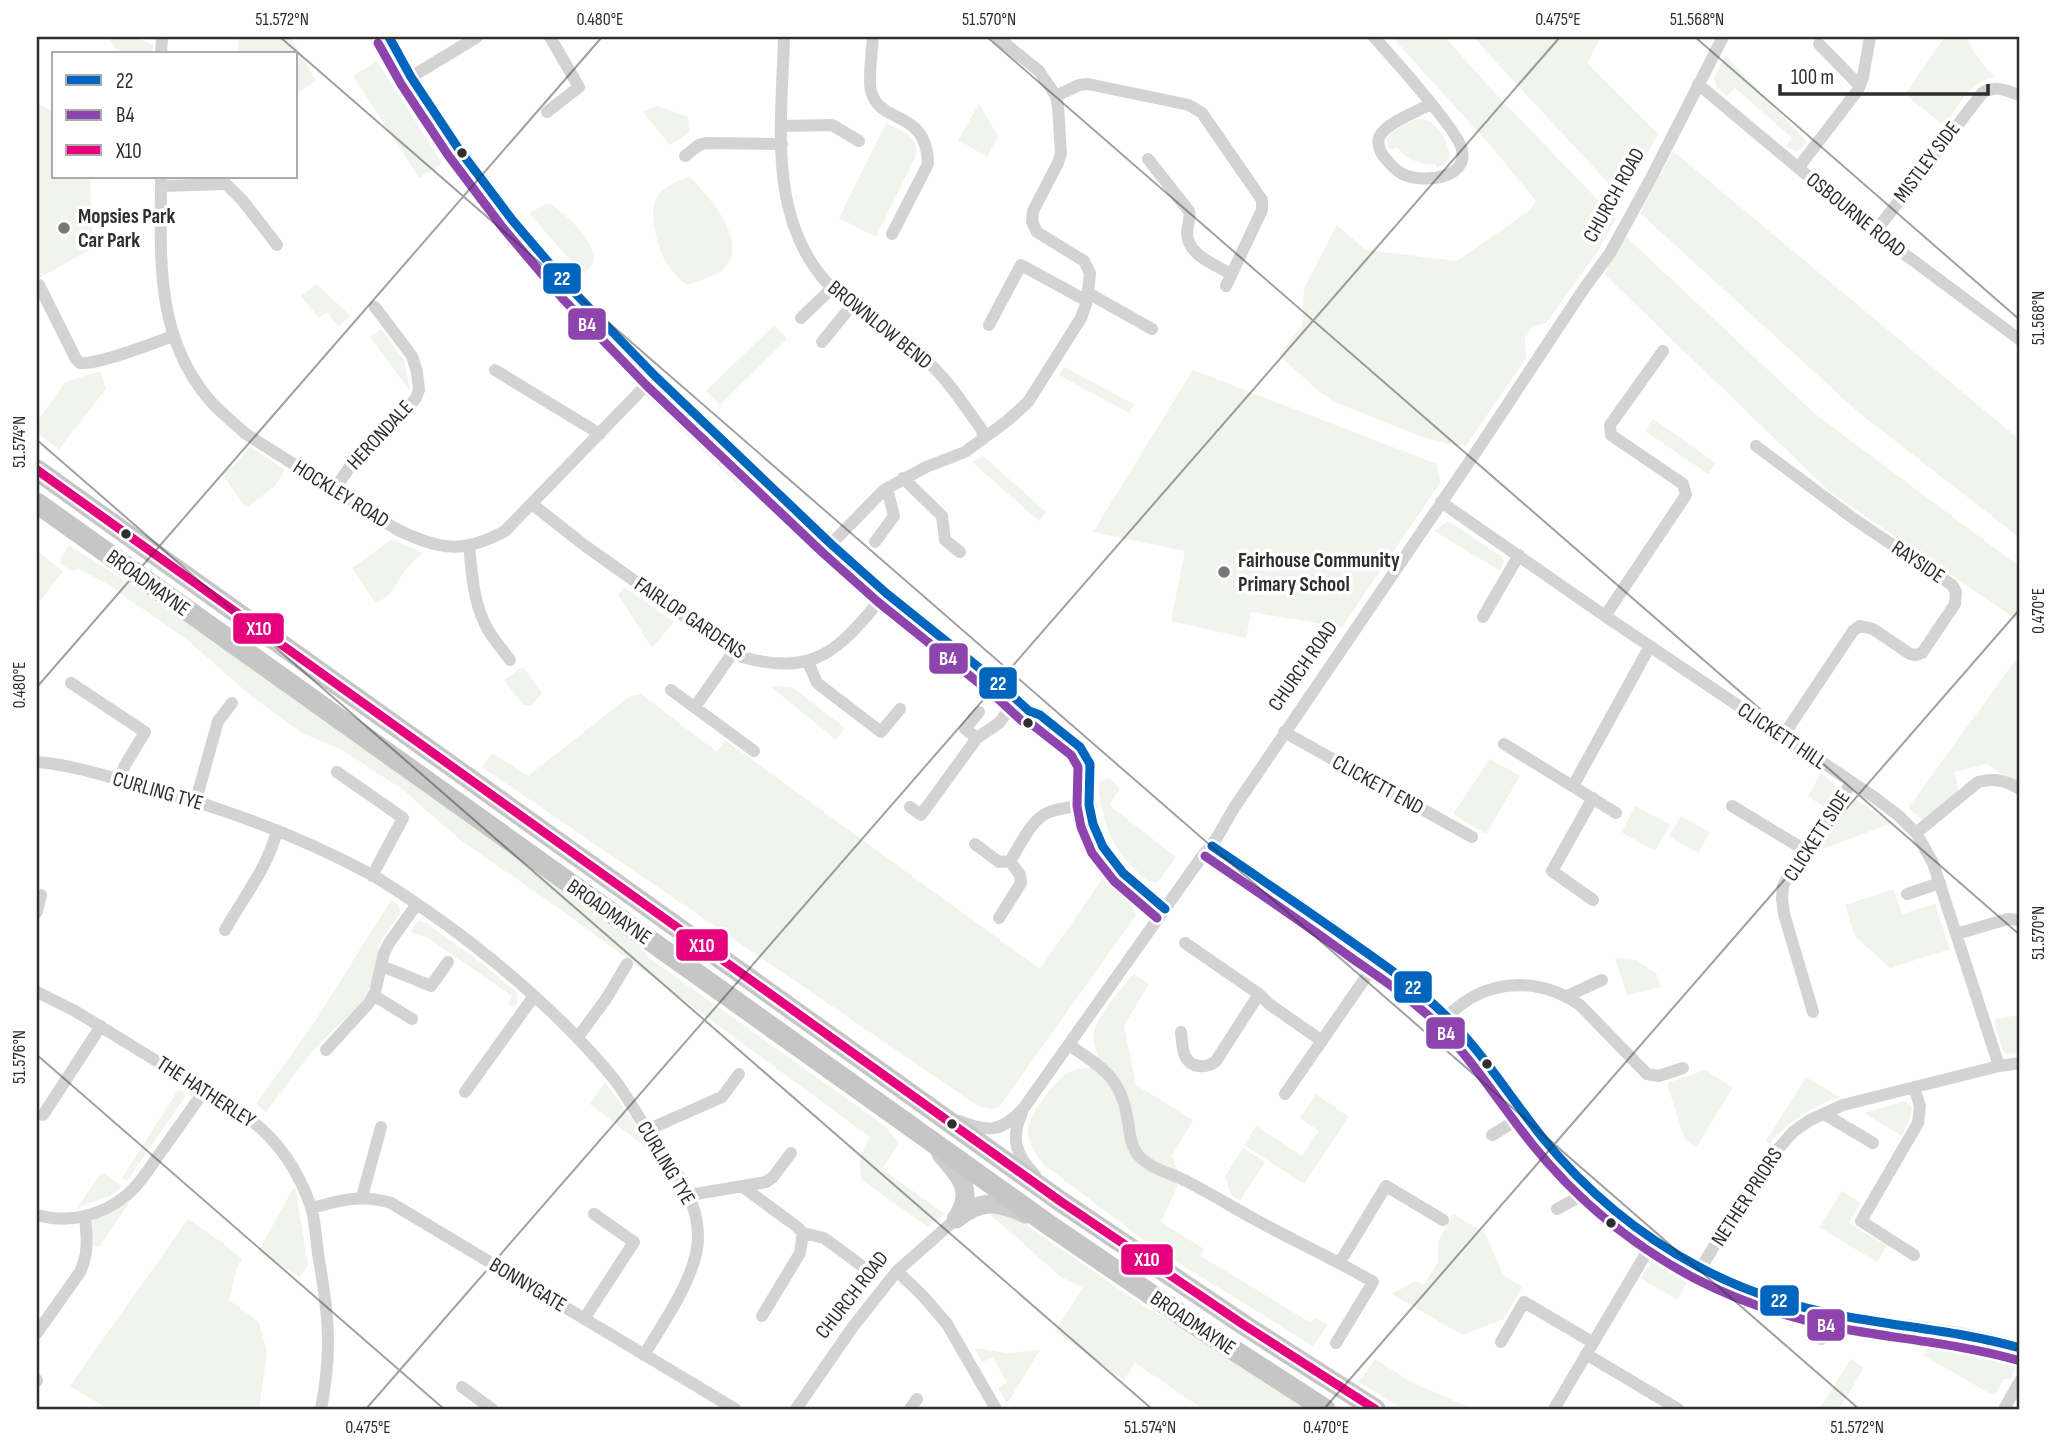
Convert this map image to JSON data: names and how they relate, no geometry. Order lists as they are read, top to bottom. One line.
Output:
{"streets":{"main road":["BROADMAYNE"],"street":["MISTLEY SIDE","CHURCH ROAD","OSBOURNE ROAD","BROWNLOW BEND","HERONDALE","HOCKLEY ROAD","RAYSIDE","FAIRLOP GARDENS","CLICKETT HILL","CLICKETT END","CURLING TYE","CLICKETT SIDE","THE HATHERLEY","NETHER PRIORS","BONNYGATE"]},"crossings":[["MISTLEY SIDE","OSBOURNE ROAD"],["CHURCH ROAD","OSBOURNE ROAD"],["CHURCH ROAD","BROADMAYNE"],["CHURCH ROAD","CLICKETT HILL"],["CHURCH ROAD","CLICKETT END"],["HERONDALE","HOCKLEY ROAD"],["HOCKLEY ROAD","FAIRLOP GARDENS"],["RAYSIDE","CLICKETT HILL"],["CLICKETT HILL","CLICKETT SIDE"],["CLICKETT HILL","NETHER PRIORS"],["CURLING TYE","BONNYGATE"],["THE HATHERLEY","BONNYGATE"]],"places":["Mopsies Park Car Park","Fairhouse Community Primary School"],"lines":["transit line 22","transit line B4","transit line X10"],"legend":["22","B4","X10"],"scale_bar":"100 m","coordinates":["51.572°N","0.480°E","51.570°N","0.475°E","51.568°N","51.574°N","0.470°E","51.576°N"]}
